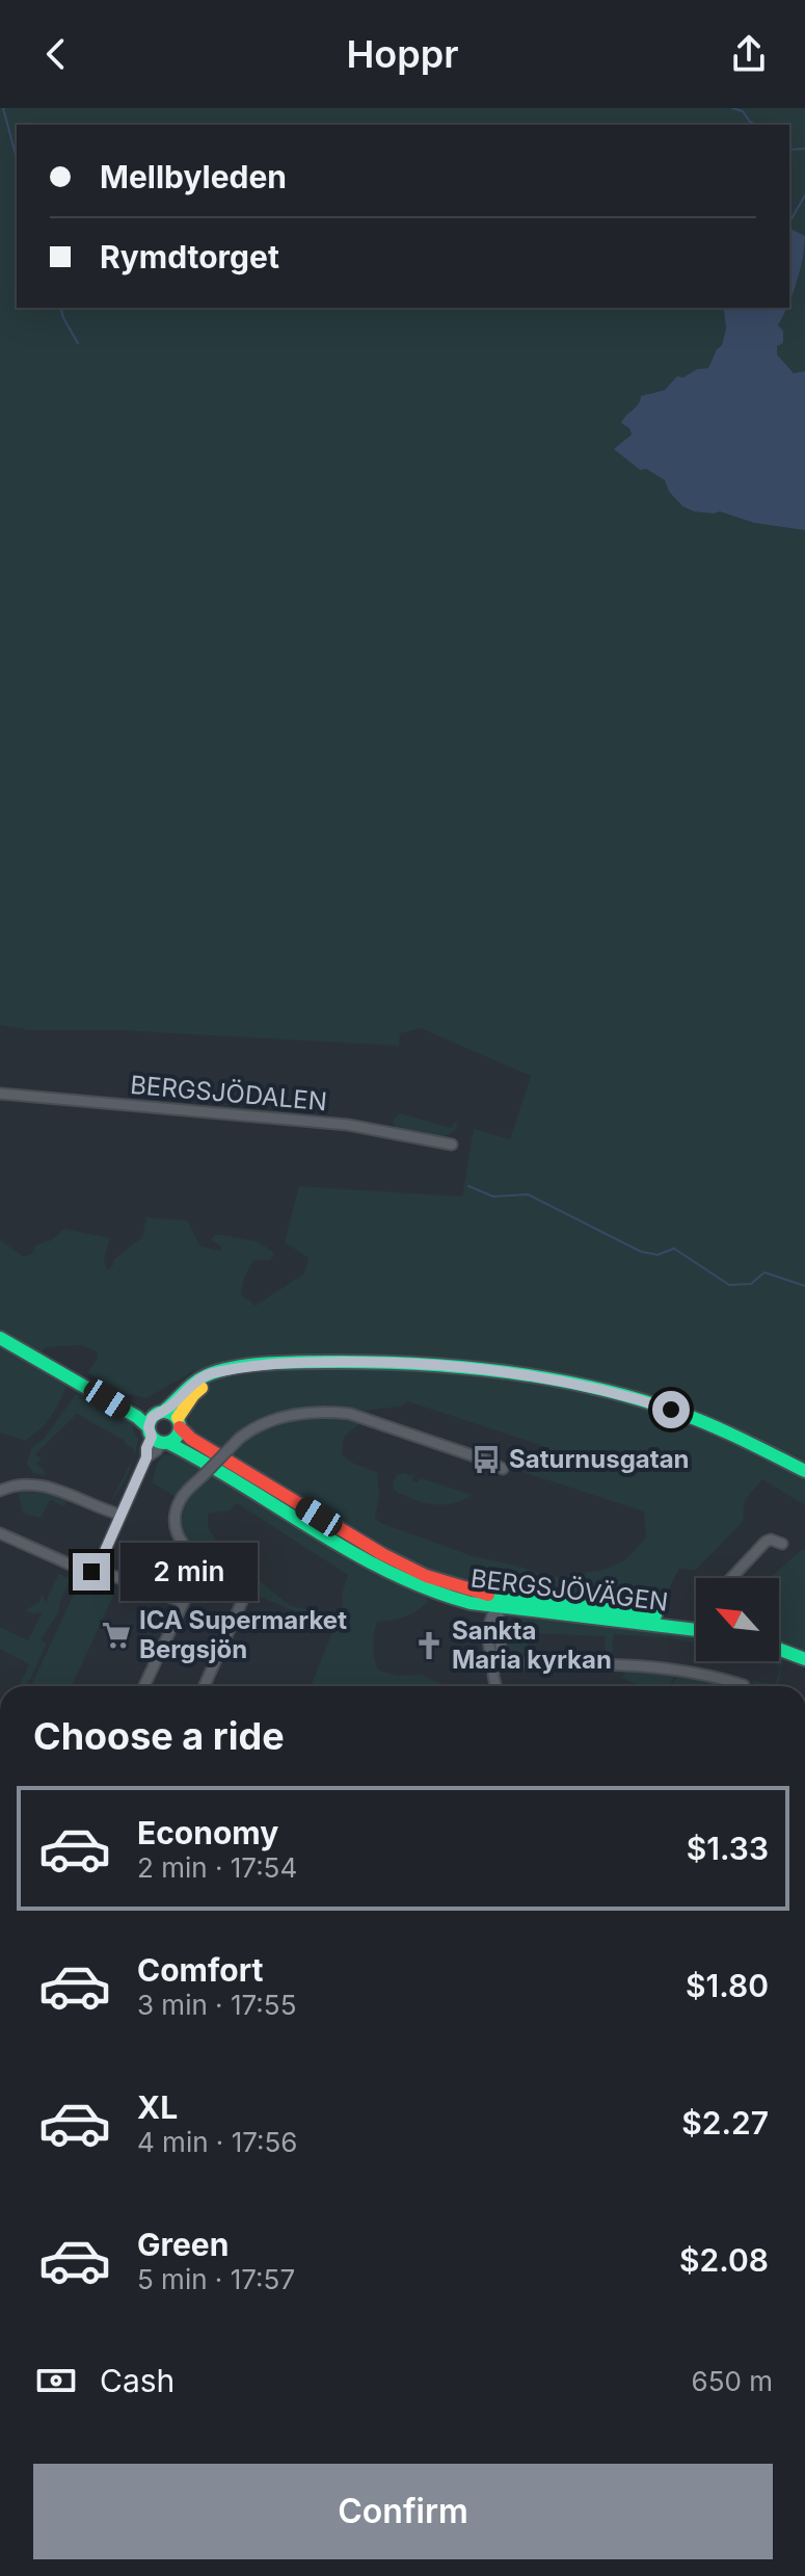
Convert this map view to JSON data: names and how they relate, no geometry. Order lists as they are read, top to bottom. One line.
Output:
{"streets":{"street":["BERGSJÖDALEN","BERGSJÖVÄGEN"]},"places":{"bus stop":["Saturnusgatan"],"supermarket":["ICA Supermarket Bergsjön"],"church":["Sankta Maria kyrkan"]},"north":"top left","page":{"header":"Hoppr","banner":["Mellbyleden","Rymdtorget"],"bubble":"2 min","heading":"Choose a ride","list":[{"name":"Economy","note":"2 min · 17:54","value":"$1.33"},{"name":"Comfort","note":"3 min · 17:55","value":"$1.80"},{"name":"XL","note":"4 min · 17:56","value":"$2.27"},{"name":"Green","note":"5 min · 17:57","value":"$2.08"}],"pay":["Cash","650 m"],"buttons":"Confirm"}}
